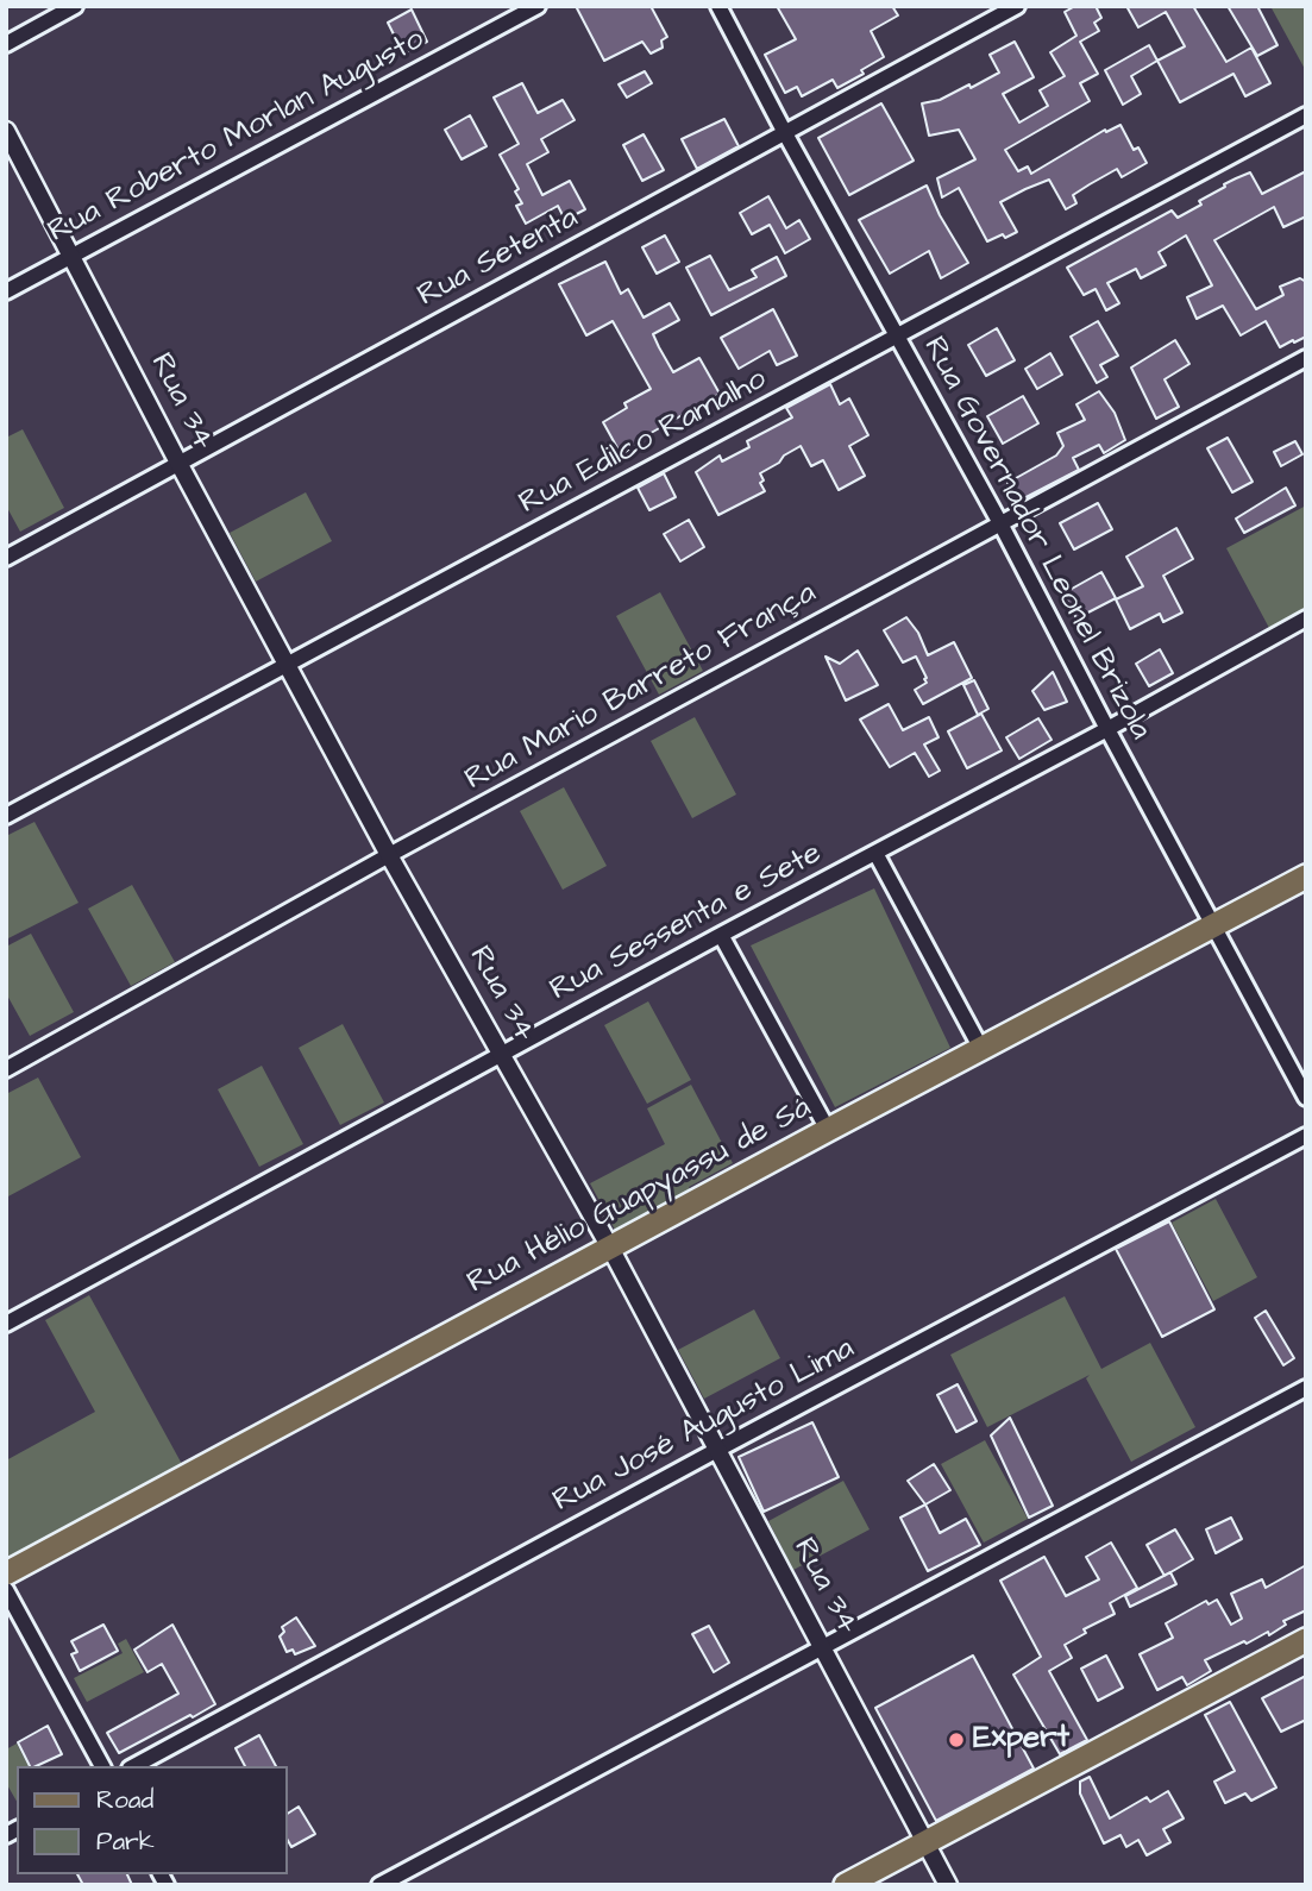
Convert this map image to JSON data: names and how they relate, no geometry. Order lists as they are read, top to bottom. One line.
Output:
{"streets":{"main road":["Rua Hélio Guapyassu de Sá"],"street":["Rua Roberto Morlan Augusto","Rua Setenta","Rua 34","Rua Edilco Ramalho","Rua Governador Leonel Brizola","Rua Mario Barreto França","Rua Sessenta e Sete","Rua José Augusto Lima"]},"crossings":[["Rua Roberto Morlan Augusto","Rua 34"],["Rua Setenta","Rua 34"],["Rua Setenta","Rua Governador Leonel Brizola"],["Rua 34","Rua Edilco Ramalho"],["Rua 34","Rua Mario Barreto França"],["Rua 34","Rua Sessenta e Sete"],["Rua 34","Rua Hélio Guapyassu de Sá"],["Rua 34","Rua José Augusto Lima"],["Rua Edilco Ramalho","Rua Governador Leonel Brizola"],["Rua Governador Leonel Brizola","Rua Mario Barreto França"],["Rua Governador Leonel Brizola","Rua Sessenta e Sete"],["Rua Governador Leonel Brizola","Rua Hélio Guapyassu de Sá"]],"places":["Expert"],"legend":["Road","Park"]}
